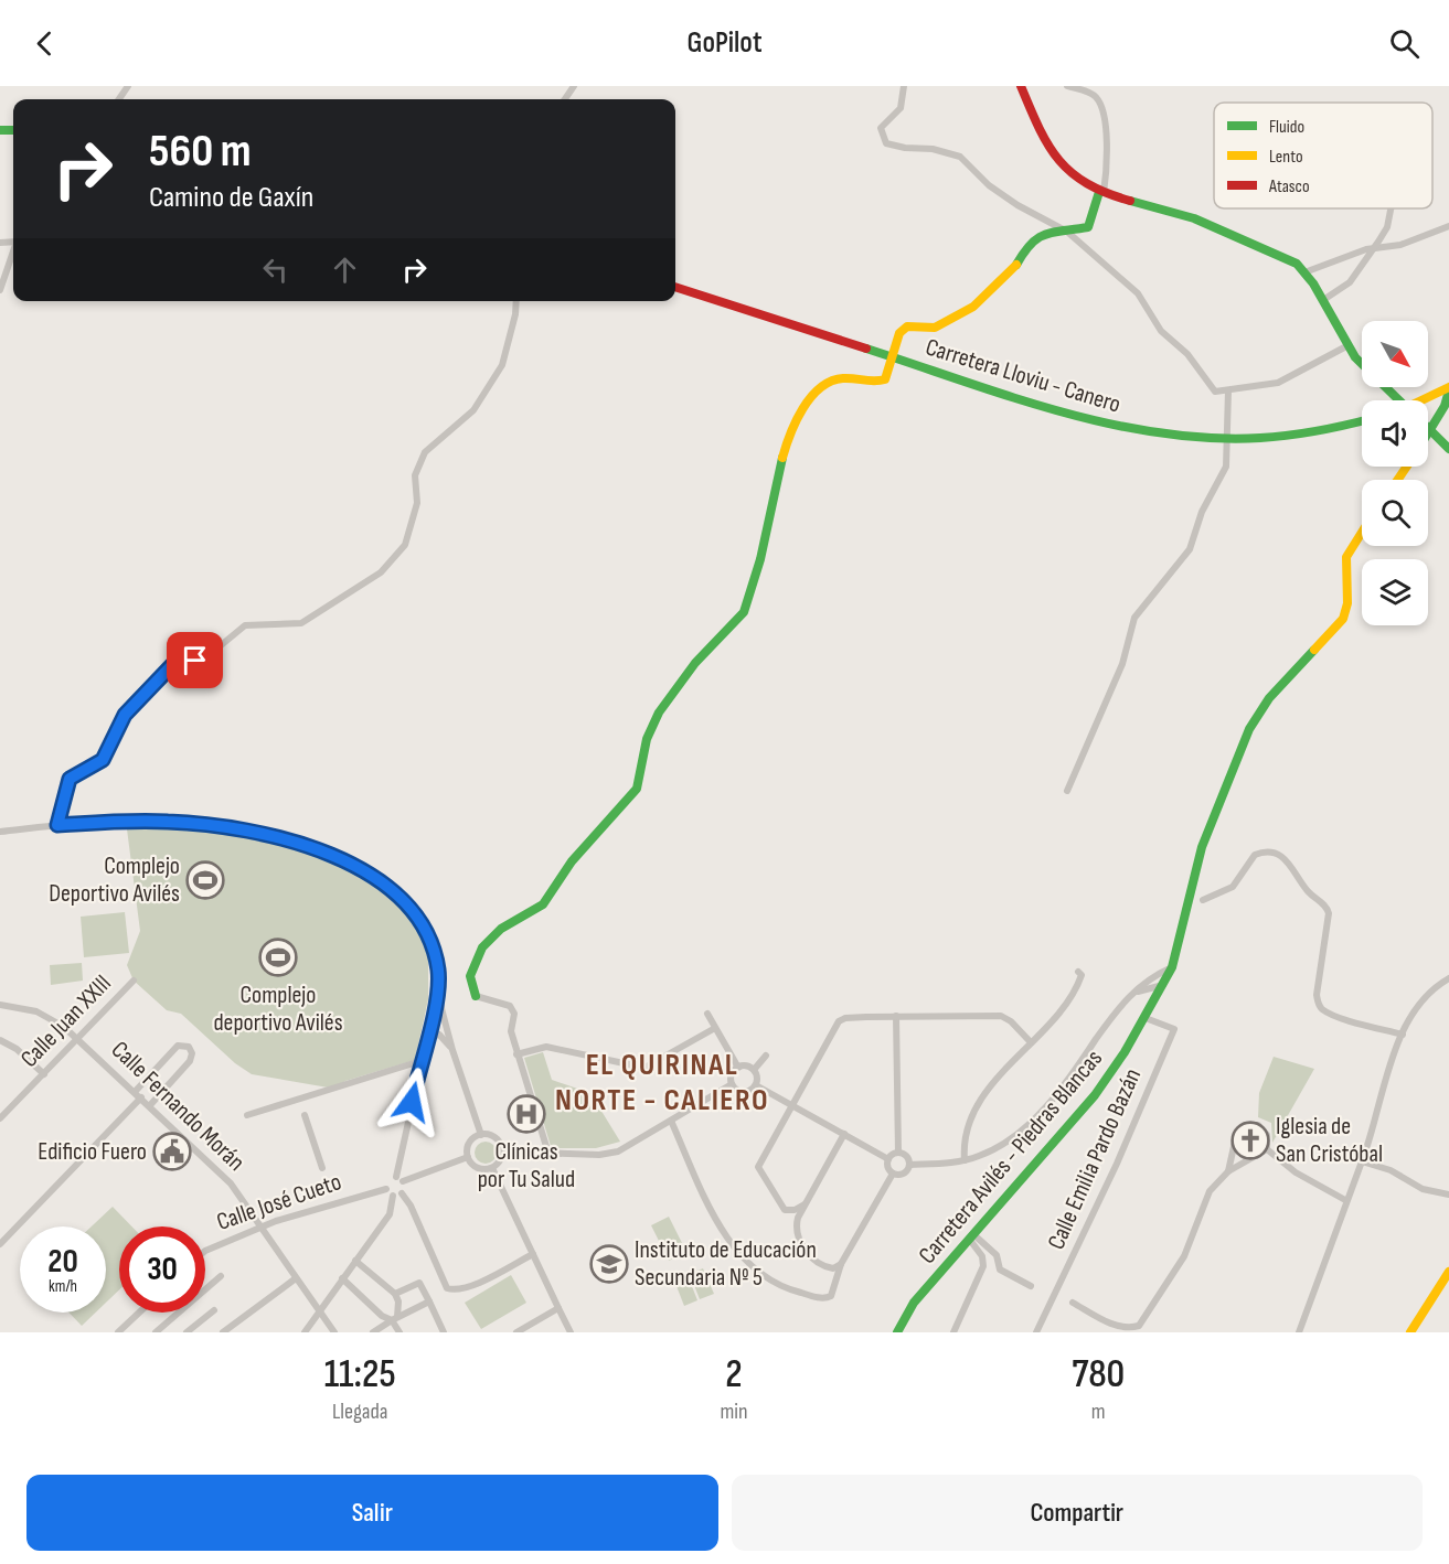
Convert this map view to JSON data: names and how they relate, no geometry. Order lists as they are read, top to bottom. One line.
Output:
{"streets":{"main road":["Carretera Lloviu - Canero","Carretera Avilés - Piedras Blancas"],"street":["Calle Juan XXIII","Calle Fernando Morán","Calle Emilia Pardo Bazán","Calle José Cueto"]},"crossings":[["Calle Juan XXIII","Calle Fernando Morán"],["Calle Fernando Morán","Calle José Cueto"],["Carretera Avilés - Piedras Blancas","Calle Emilia Pardo Bazán"]],"districts":["EL QUIRINAL NORTE - CALIERO"],"places":{"sports":["Complejo Deportivo Avilés","Complejo deportivo Avilés"],"hospital":["Clínicas por Tu Salud"],"church":["Iglesia de San Cristóbal"],"public building":["Edificio Fuero"],"school or university":["Instituto de Educación Secundaria Nº 5"]},"legend":["Fluido","Lento","Atasco"],"north":"bottom right","page":{"header":"GoPilot","turn":["560 m","Camino de Gaxín"],"speed":"20 km/h","limit":"30","eta":["11:25","Llegada","2","min","780","m"],"buttons":["Salir","Compartir"]}}
